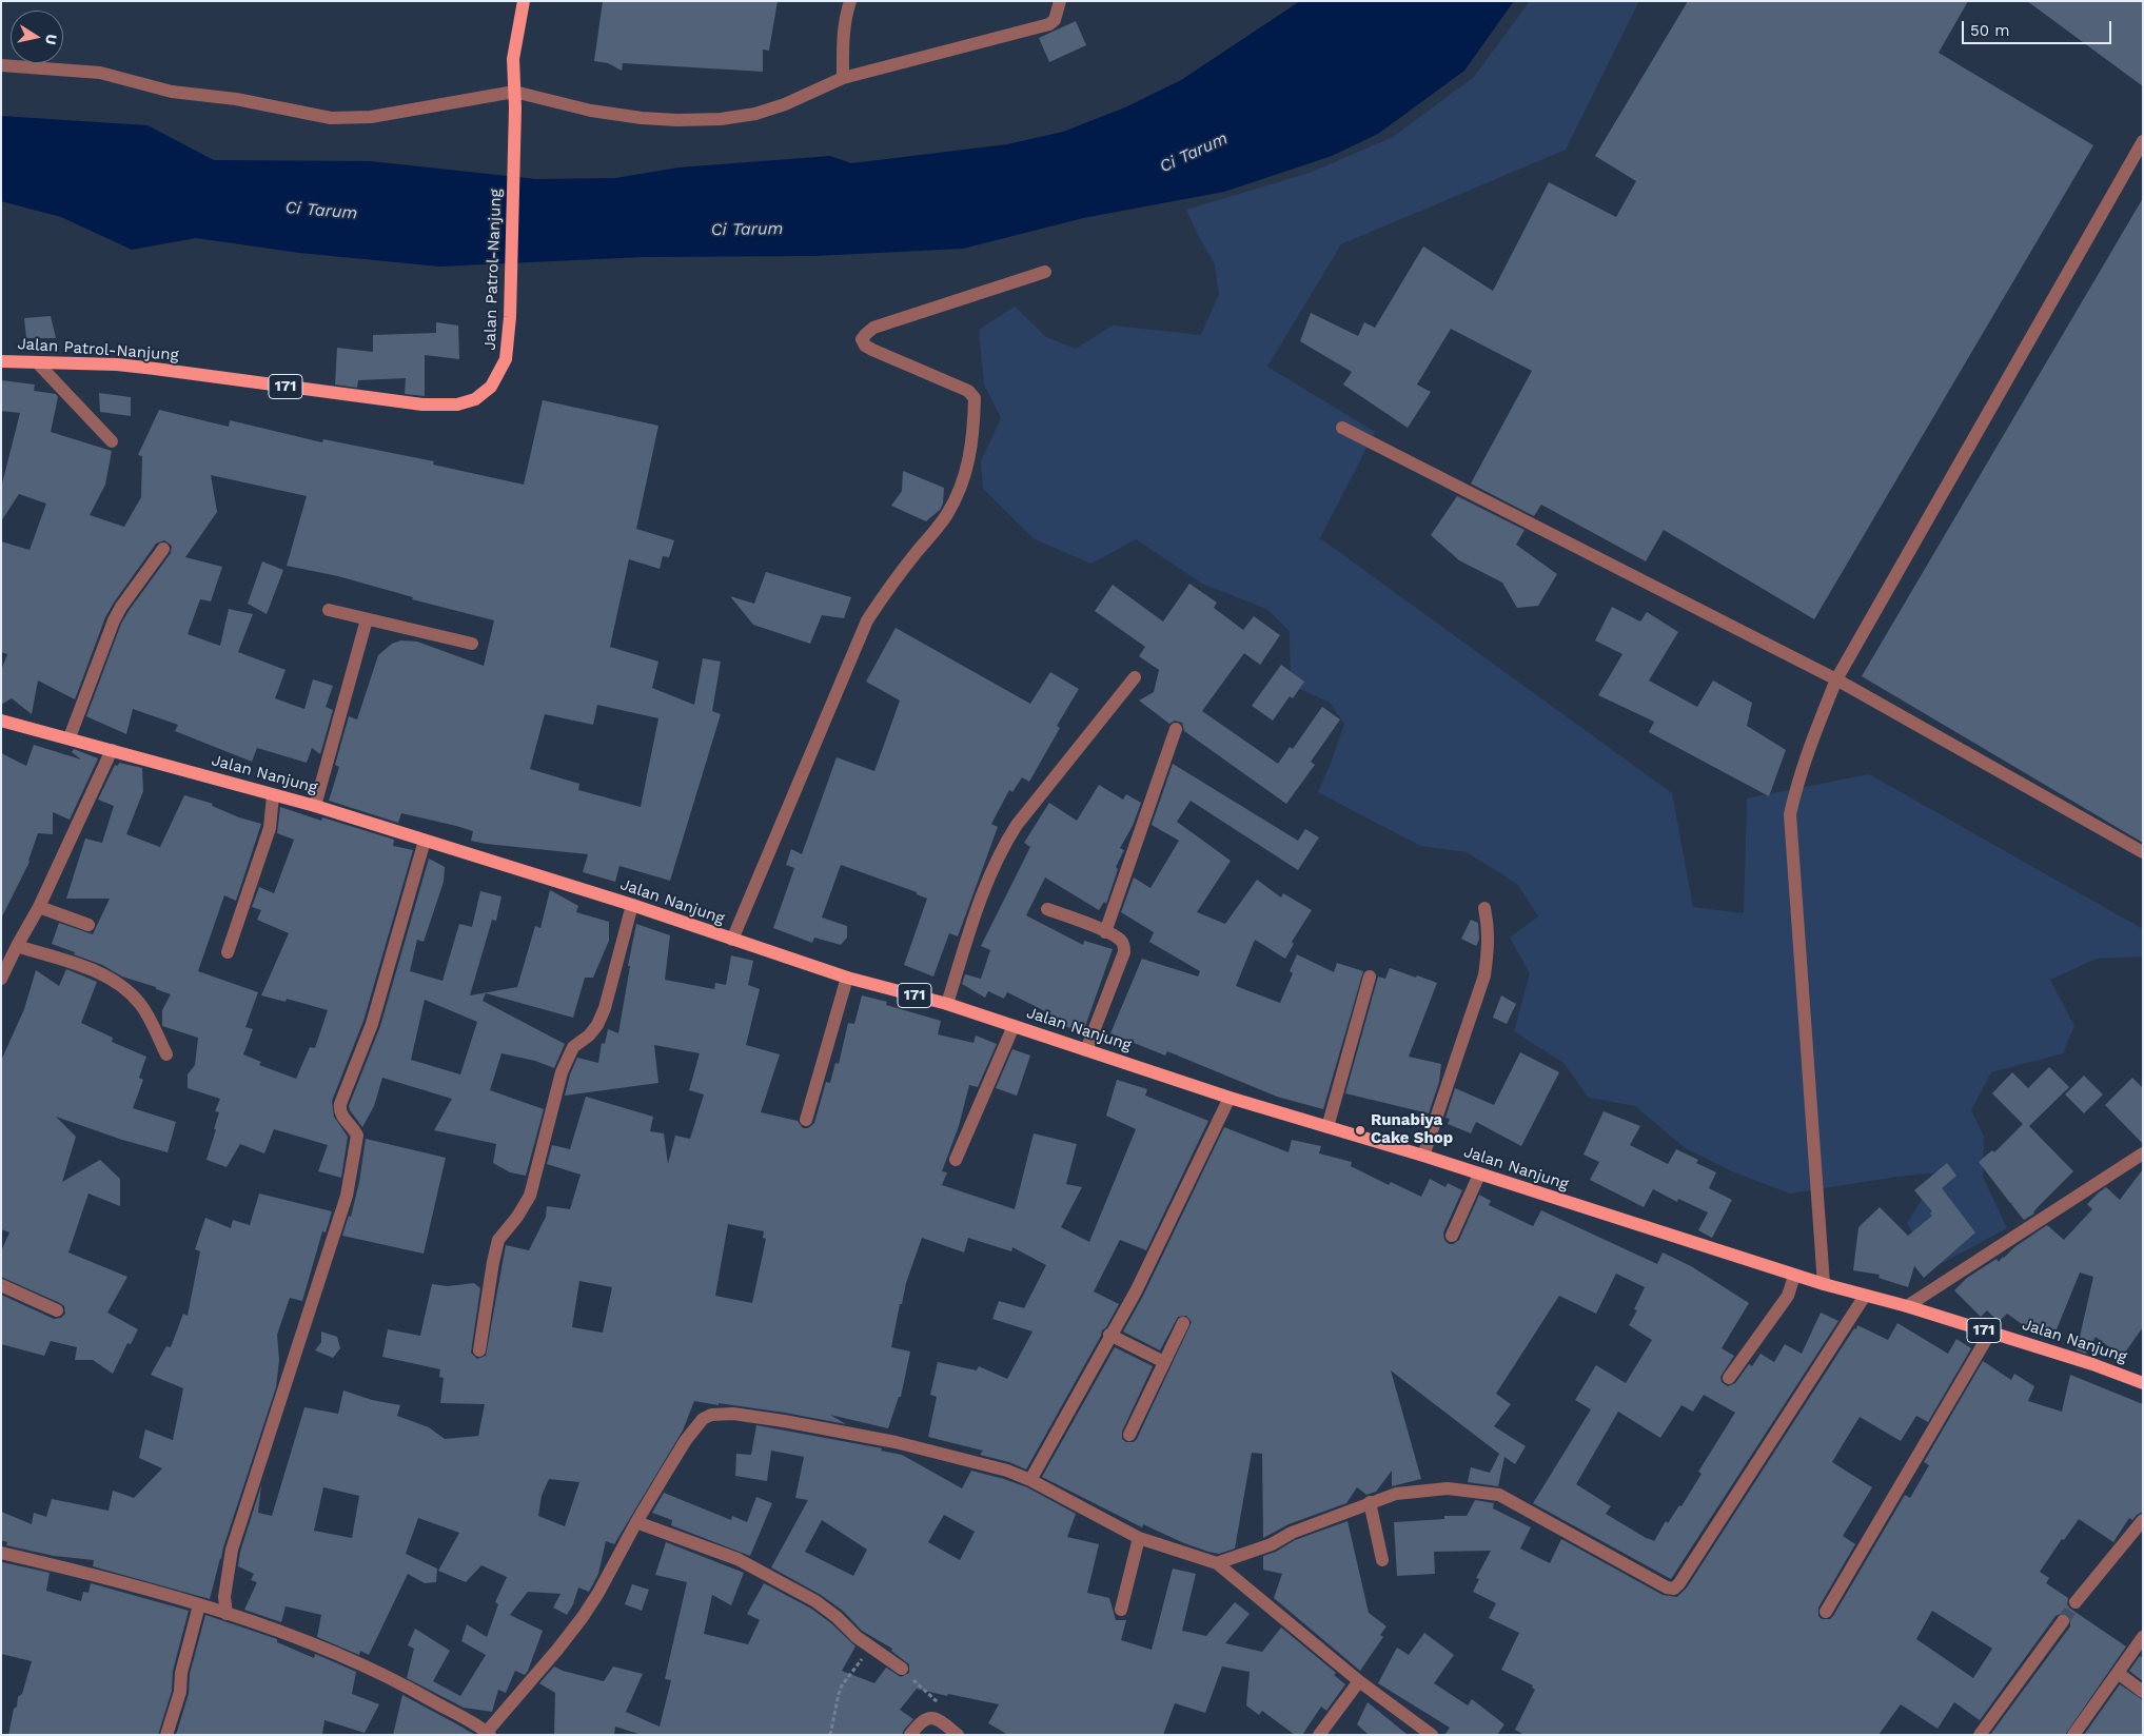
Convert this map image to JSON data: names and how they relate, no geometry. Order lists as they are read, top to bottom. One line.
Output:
{"streets":{"main road":["Jalan Patrol-Nanjung","171","Jalan Nanjung"]},"water":["Ci Tarum"],"places":["Runabiya Cake Shop"],"scale_bar":"50 m","north":"right"}
